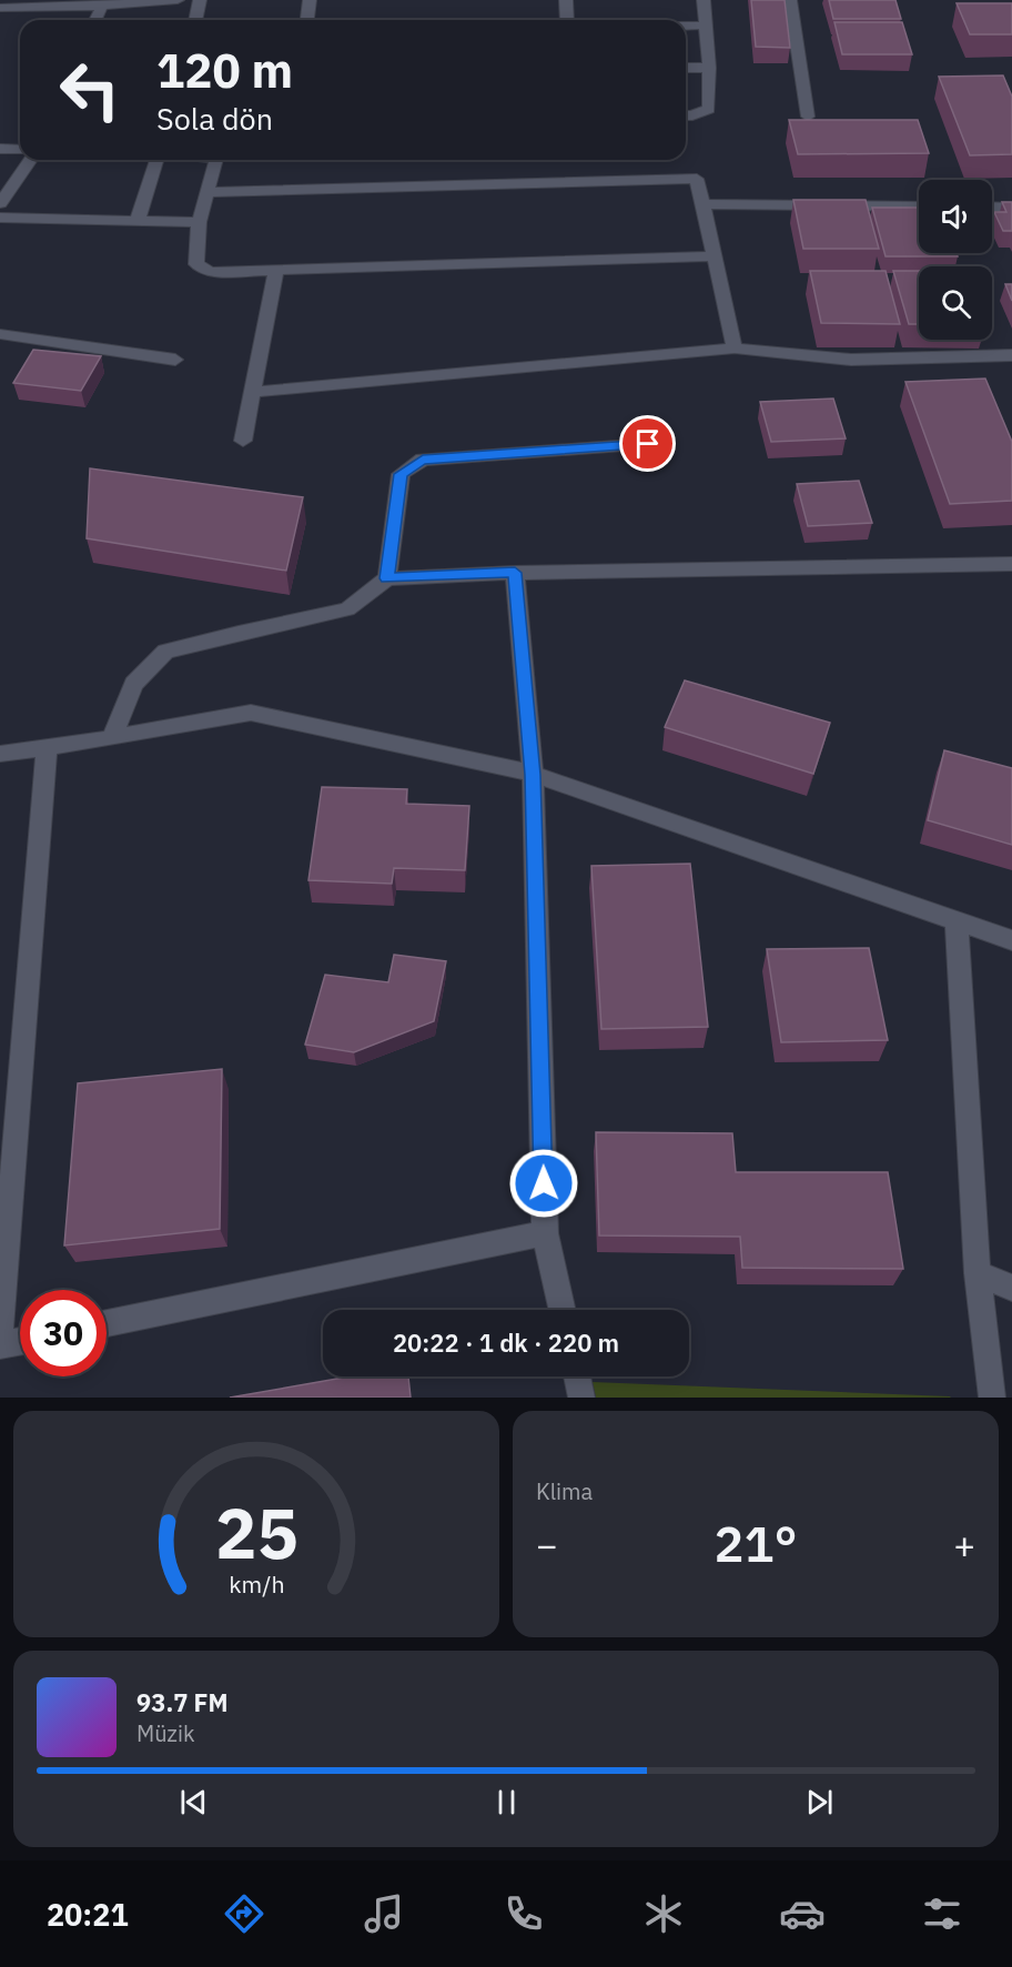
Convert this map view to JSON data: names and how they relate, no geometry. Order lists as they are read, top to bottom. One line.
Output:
{"page":{"turn":["120 m","Sola dön"],"limit":"30","trip":"20:22 · 1 dk · 220 m","tile":"Klima","heat":["−","21°","+"],"song":["93.7 FM","Müzik"],"tabs":"20:21","gauge":["25","km/h"]}}
